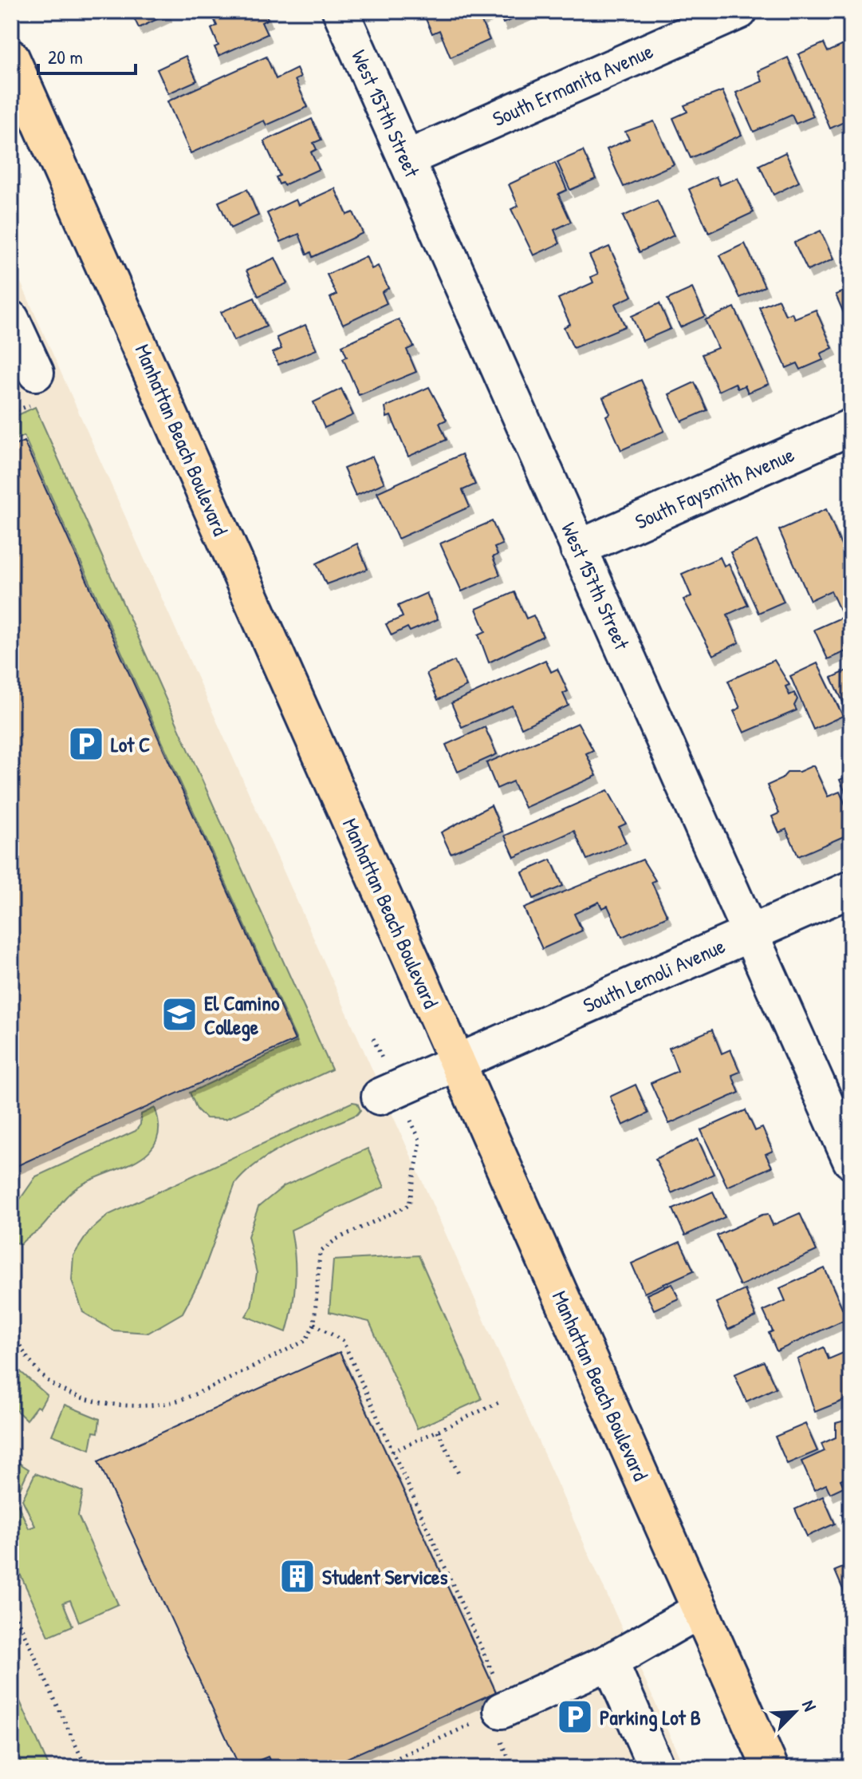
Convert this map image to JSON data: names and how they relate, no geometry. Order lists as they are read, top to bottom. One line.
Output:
{"streets":{"main road":["Manhattan Beach Boulevard"],"street":["South Ermanita Avenue","West 157th Street","South Faysmith Avenue","South Lemoli Avenue"]},"crossings":[["South Ermanita Avenue","West 157th Street"],["West 157th Street","South Faysmith Avenue"],["West 157th Street","South Lemoli Avenue"],["Manhattan Beach Boulevard","South Lemoli Avenue"]],"places":{"parking":["Lot C","Parking Lot B"],"school or university":["El Camino College"],"building":["Student Services"]},"scale_bar":"20 m","north":"top right"}
